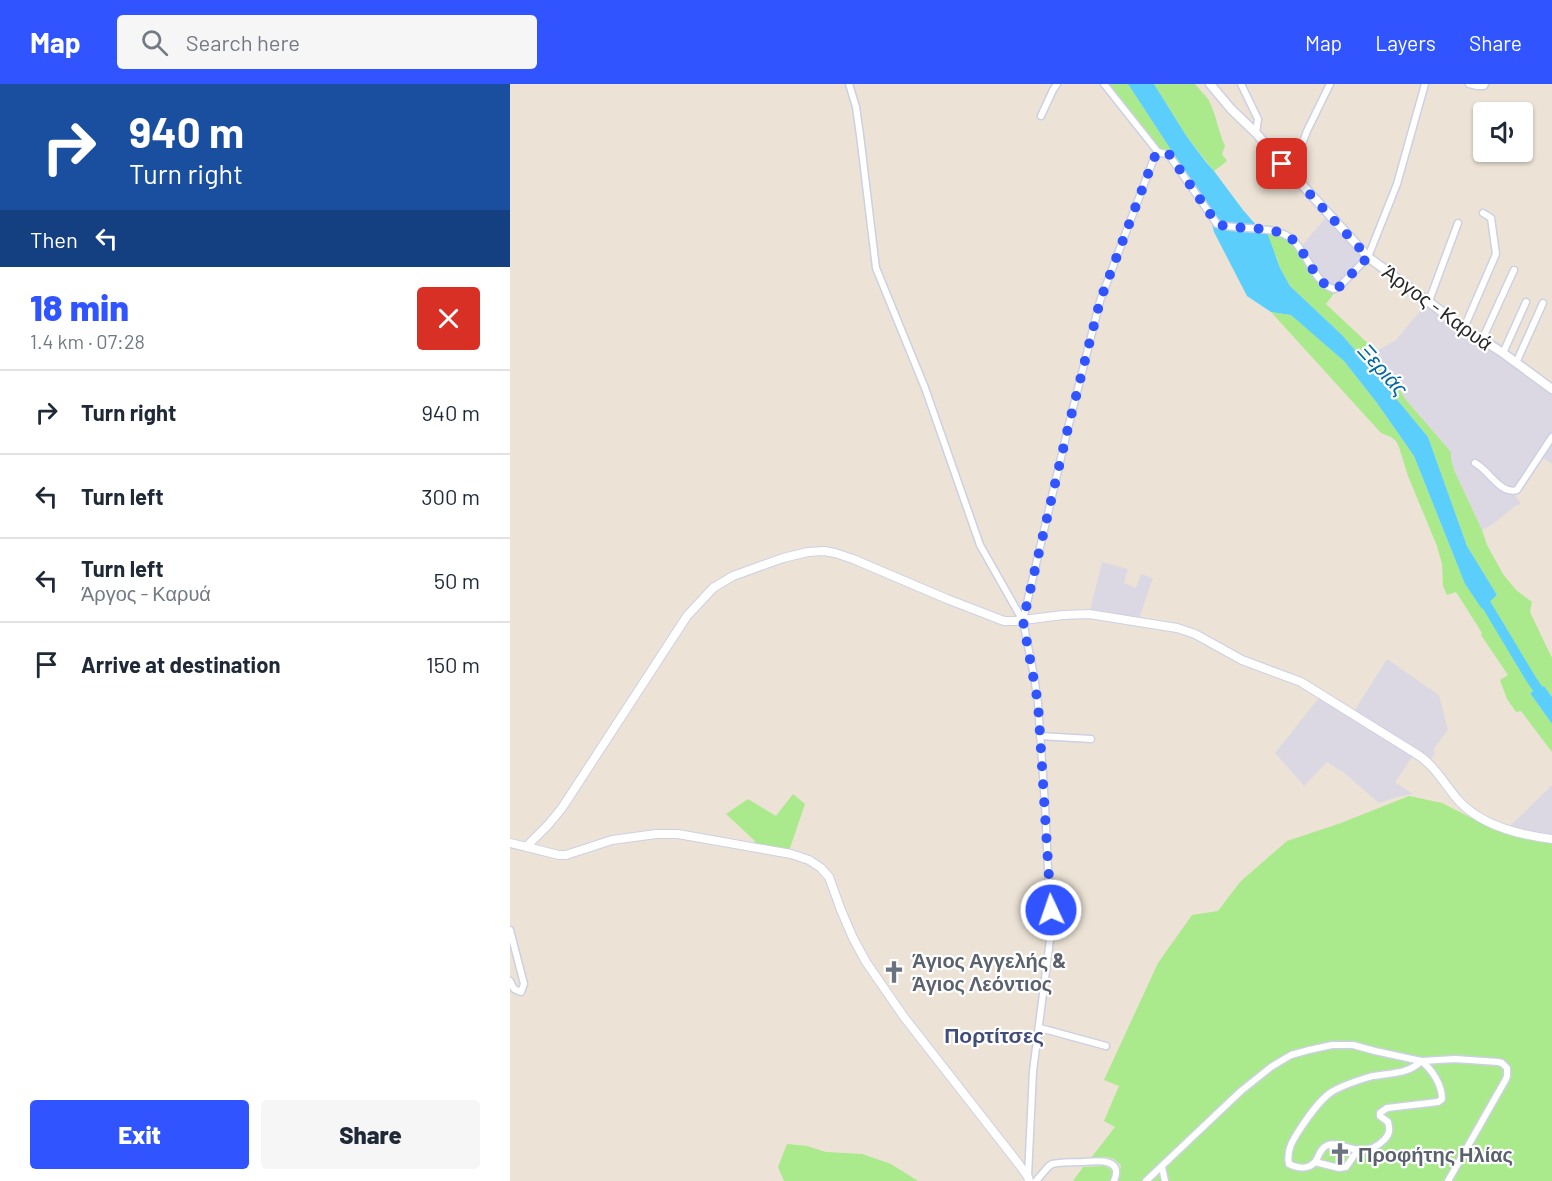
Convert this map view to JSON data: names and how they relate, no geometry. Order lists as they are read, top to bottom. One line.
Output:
{"streets":{"main road":["Άργος - Καρυά"]},"districts":["Πορτίτσες"],"water":["Ξεριάς"],"places":{"church":["Άγιος Αγγελής & Άγιος Λεόντιος","Προφήτης Ηλίας"]},"page":{"header":"Map","search":"Search here","nav":["Map","Layers","Share"],"turn":["940 m","Turn right"],"then":"Then","heading":["18 min","1.4 km · 07:28"],"list":[{"name":"Turn right","value":"940 m"},{"name":"Turn left","value":"300 m"},{"name":"Turn left","note":"Άργος - Καρυά","value":"50 m"},{"name":"Arrive at destination","value":"150 m"}],"buttons":["Exit","Share"]}}
